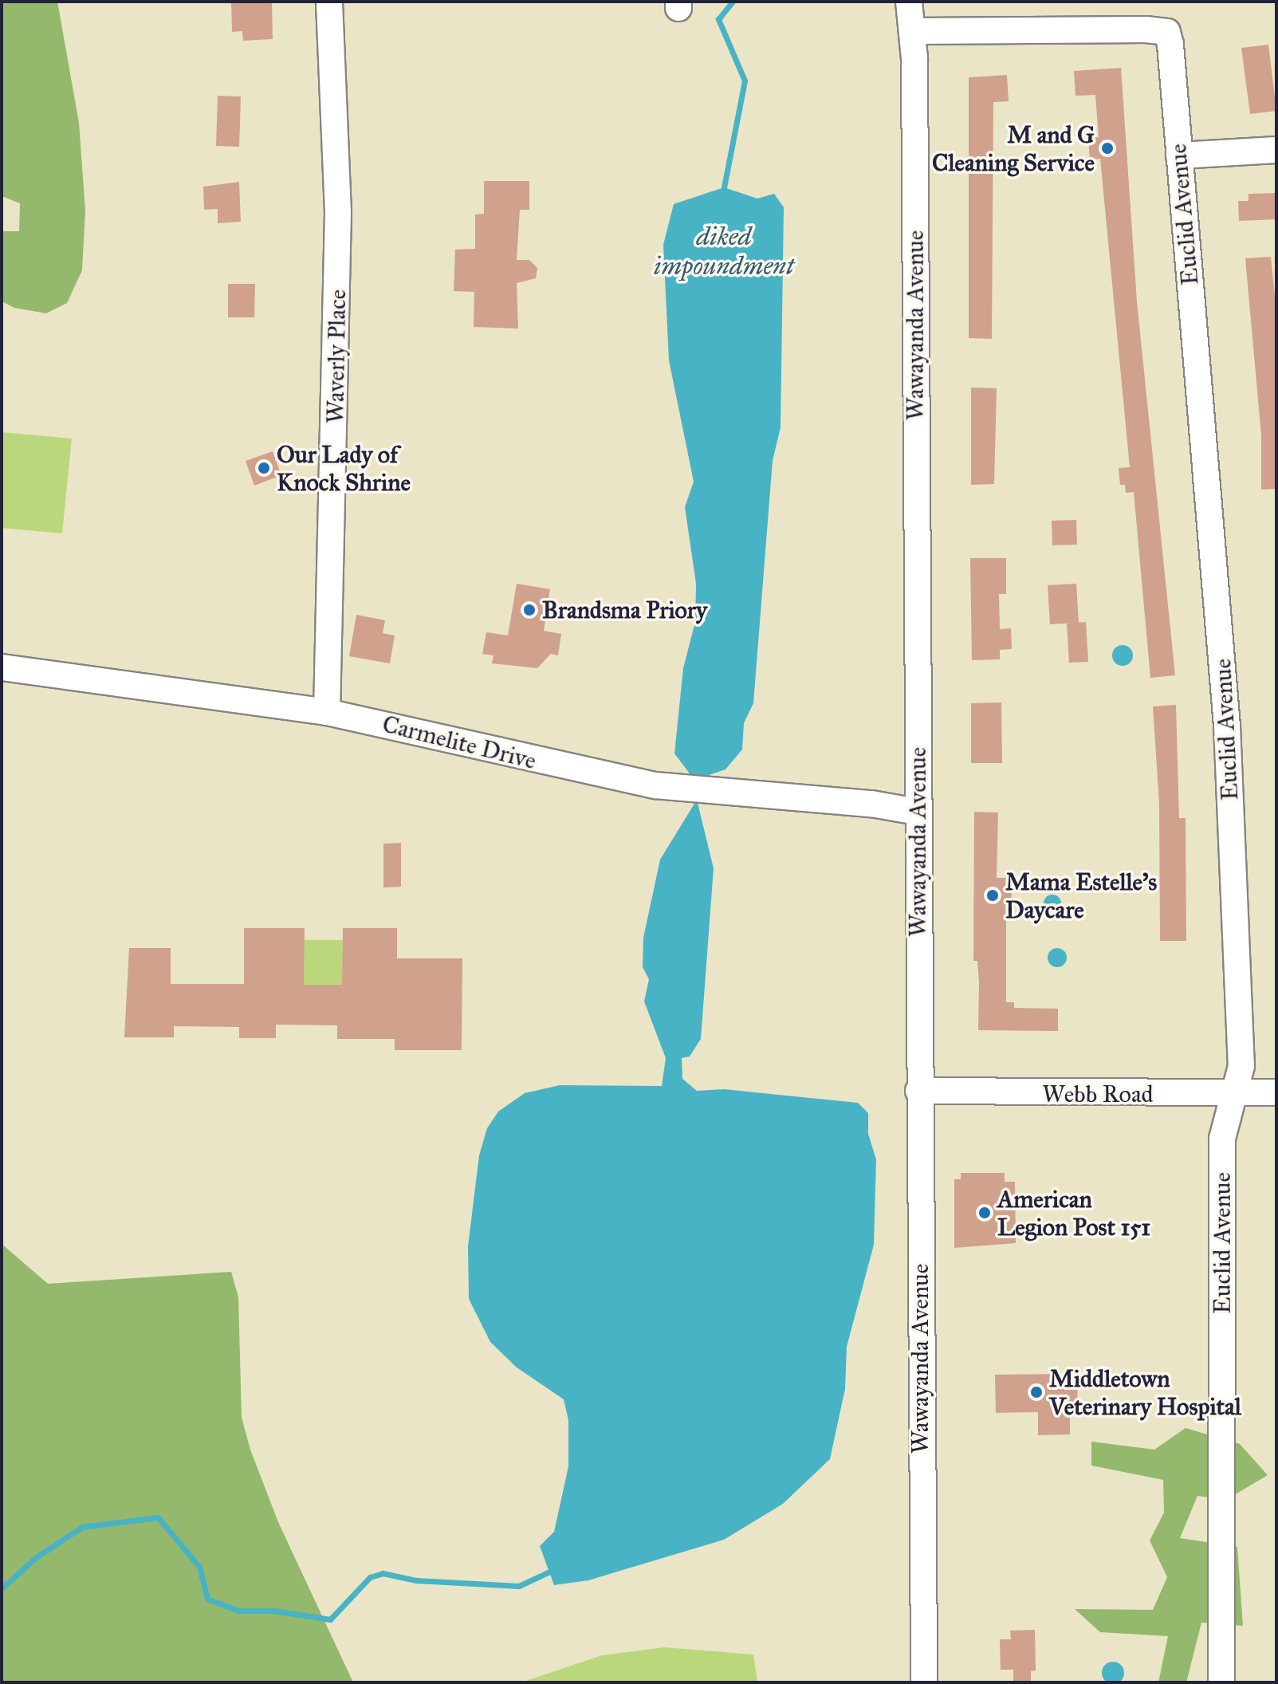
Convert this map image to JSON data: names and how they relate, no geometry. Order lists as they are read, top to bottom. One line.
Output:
{"streets":{"street":["Euclid Avenue","Wawayanda Avenue","Waverly Place","Carmelite Drive","Webb Road"]},"crossings":[["Euclid Avenue","Wawayanda Avenue"],["Euclid Avenue","Webb Road"],["Wawayanda Avenue","Carmelite Drive"],["Wawayanda Avenue","Webb Road"],["Waverly Place","Carmelite Drive"]],"water":["diked impoundment"],"places":["M and G Cleaning Service","Our Lady of Knock Shrine","Brandsma Priory","Mama Estelle's Daycare","American Legion Post 151","Middletown Veterinary Hospital"]}
